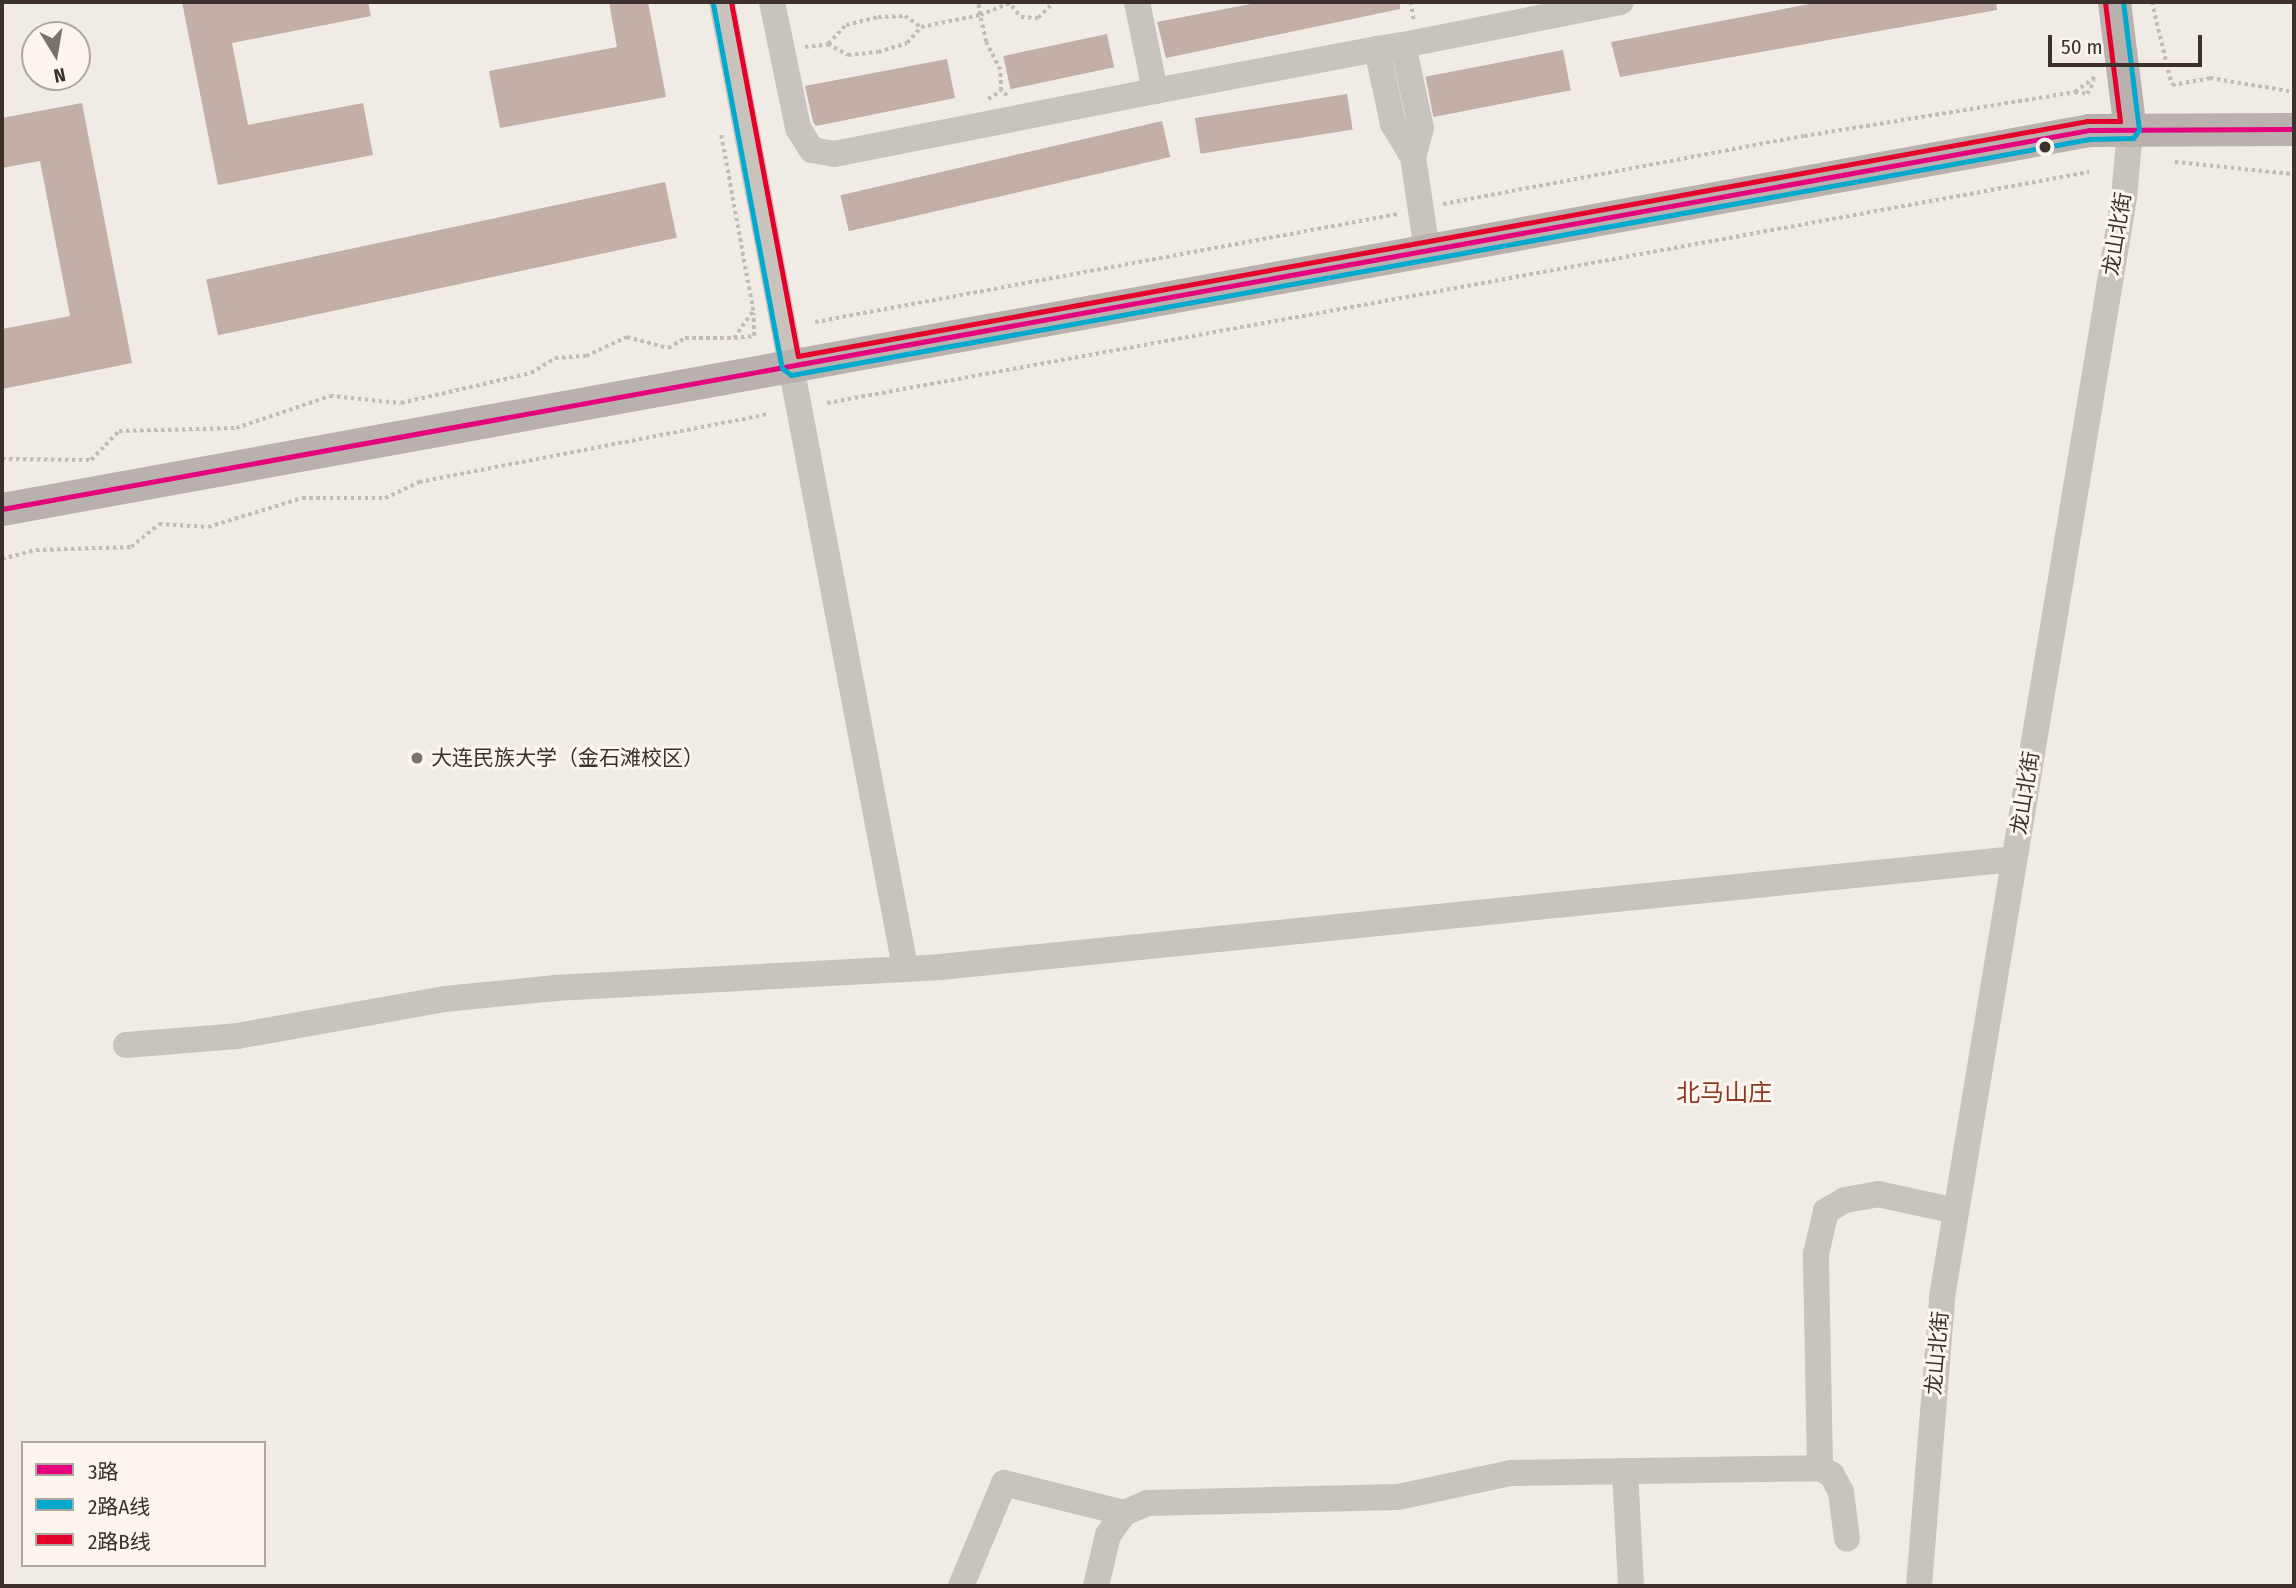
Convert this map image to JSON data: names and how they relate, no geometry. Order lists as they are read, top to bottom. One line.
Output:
{"streets":{"main road":["龙山北街"]},"districts":["北马山庄"],"places":["大连民族大学（金石滩校区）"],"lines":["transit line 2路A线","transit line 2路B线","transit line 3路"],"legend":["3路","2路A线","2路B线"],"scale_bar":"50 m","north":"bottom"}
